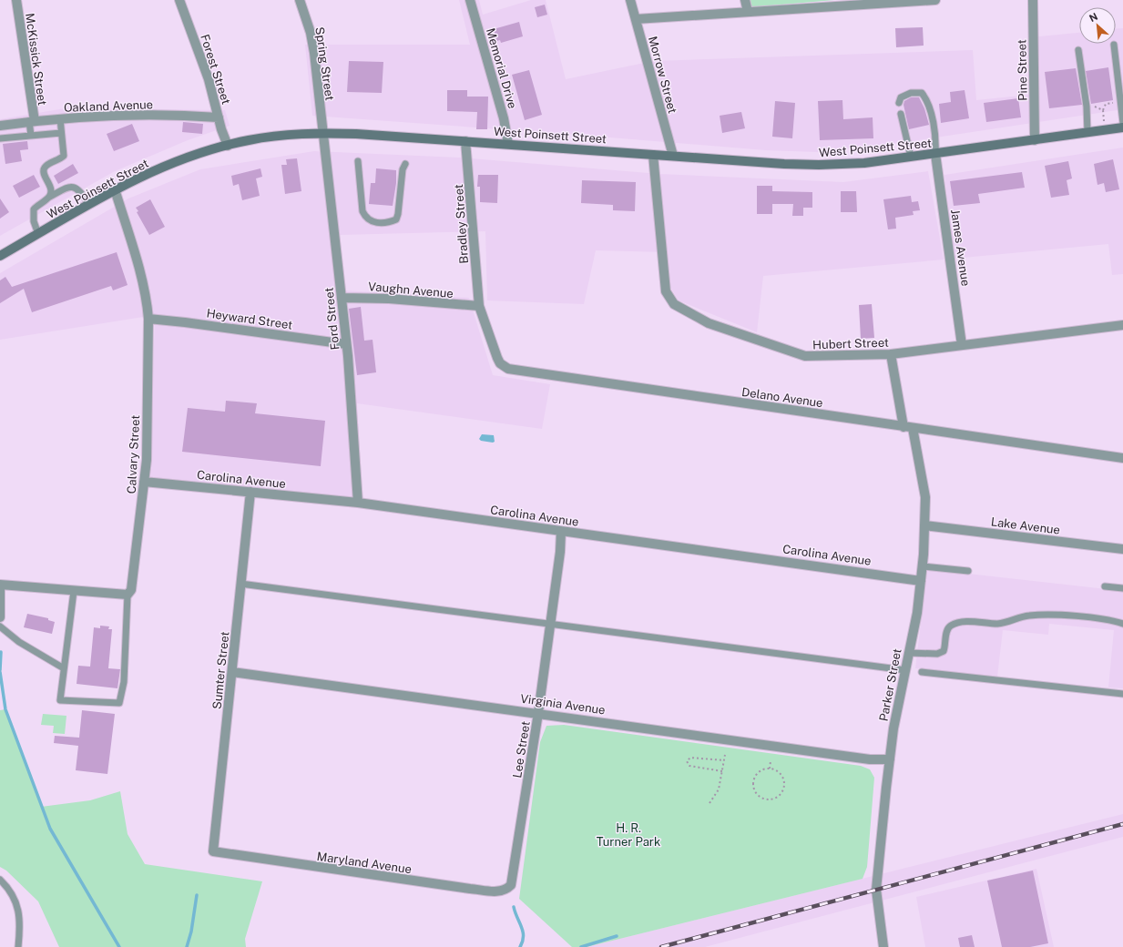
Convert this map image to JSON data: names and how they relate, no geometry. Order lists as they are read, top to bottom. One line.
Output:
{"streets":{"main road":["West Poinsett Street"],"street":["McKissick Street","Spring Street","Memorial Drive","Forest Street","Pine Street","Morrow Street","Oakland Avenue","Bradley Street","James Avenue","Vaughn Avenue","Heyward Street","Ford Street","Hubert Street","Delano Avenue","Calvary Street","Carolina Avenue","Lake Avenue","Sumter Street","Parker Street","Virginia Avenue","Lee Street","Maryland Avenue"]},"crossings":[["McKissick Street","Oakland Avenue"],["Spring Street","West Poinsett Street"],["Spring Street","Ford Street"],["Memorial Drive","West Poinsett Street"],["Forest Street","Oakland Avenue"],["Forest Street","West Poinsett Street"],["Pine Street","West Poinsett Street"],["Morrow Street","West Poinsett Street"],["West Poinsett Street","Bradley Street"],["West Poinsett Street","James Avenue"],["West Poinsett Street","Ford Street"],["West Poinsett Street","Hubert Street"],["West Poinsett Street","Calvary Street"],["Bradley Street","Vaughn Avenue"],["Bradley Street","Delano Avenue"],["James Avenue","Hubert Street"],["Vaughn Avenue","Ford Street"],["Vaughn Avenue","Delano Avenue"],["Heyward Street","Ford Street"],["Heyward Street","Calvary Street"],["Ford Street","Carolina Avenue"],["Hubert Street","Parker Street"],["Delano Avenue","Parker Street"],["Calvary Street","Carolina Avenue"],["Carolina Avenue","Sumter Street"],["Carolina Avenue","Parker Street"],["Carolina Avenue","Lee Street"],["Lake Avenue","Parker Street"],["Sumter Street","Virginia Avenue"],["Sumter Street","Maryland Avenue"],["Parker Street","Virginia Avenue"],["Virginia Avenue","Lee Street"],["Lee Street","Maryland Avenue"]],"parks":["H. R. Turner Park"],"north":"top left"}
